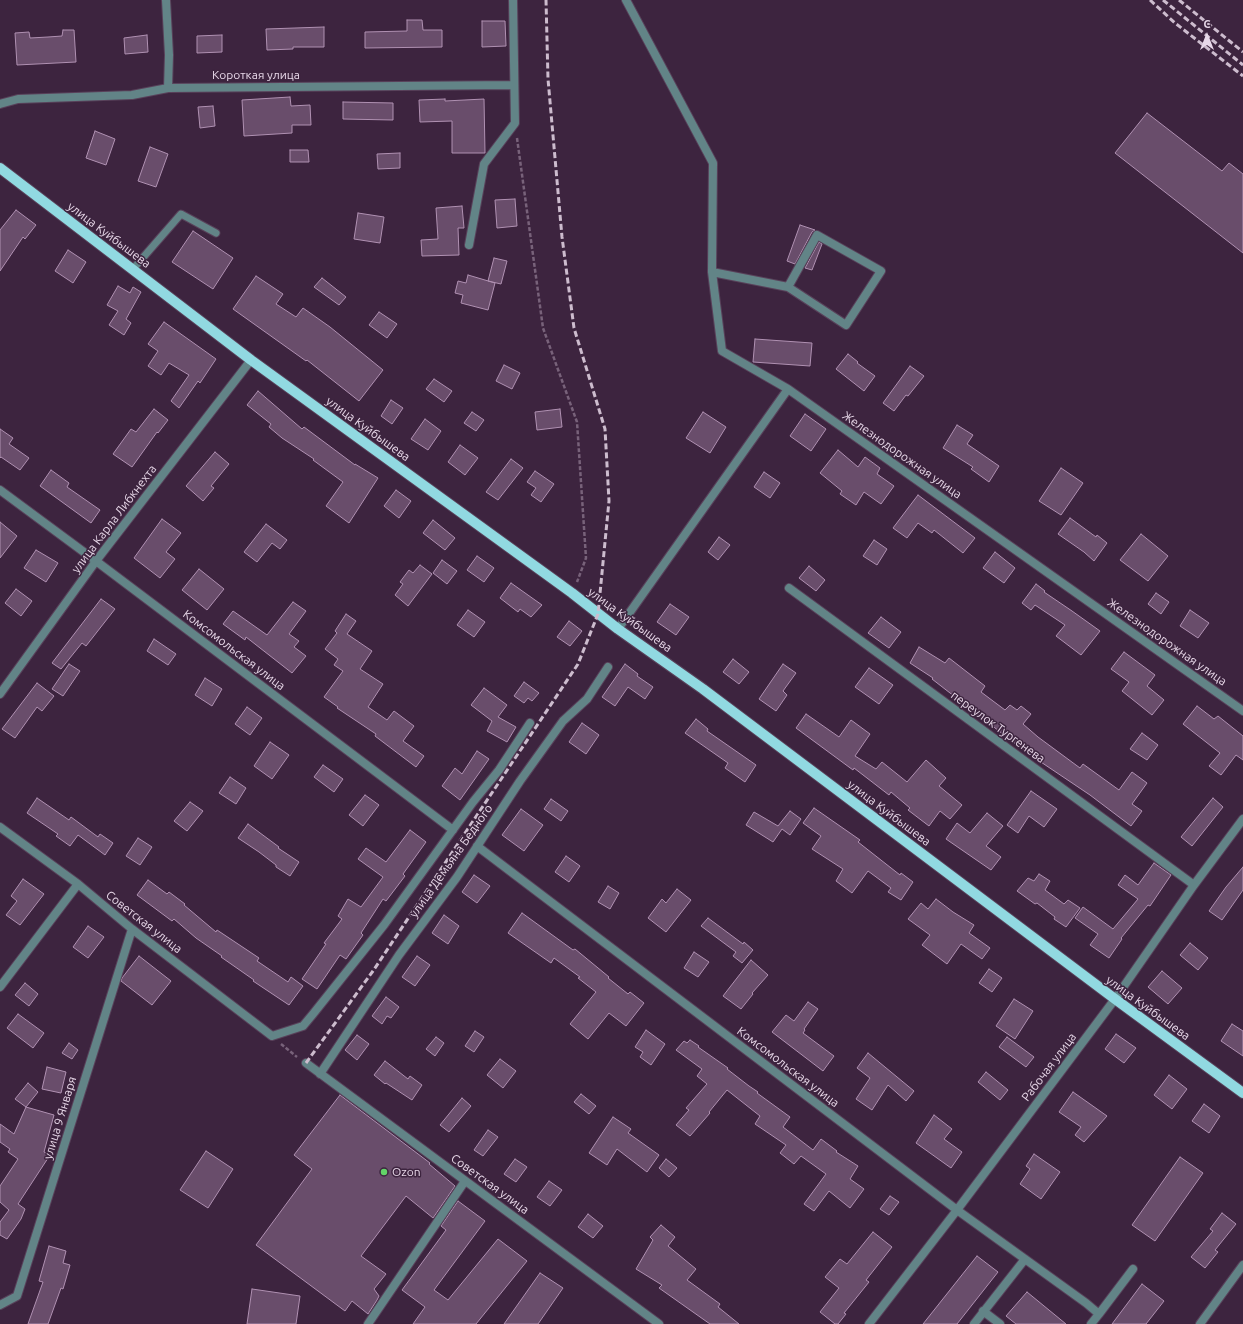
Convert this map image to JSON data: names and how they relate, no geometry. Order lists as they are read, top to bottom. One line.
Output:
{"streets":{"main road":["улица Куйбышева"],"street":["Короткая улица","Железнодорожная улица","улица Карла Либкнехта","Комсомольская улица","переулок Тургенева","улица Демьяна Бедного","Советская улица","Рабочая улица","улица 9 Января"]},"crossings":[["улица Куйбышева","улица Карла Либкнехта"],["улица Куйбышева","Рабочая улица"],["улица Карла Либкнехта","Комсомольская улица"],["Комсомольская улица","улица Демьяна Бедного"],["Комсомольская улица","Рабочая улица"],["переулок Тургенева","Рабочая улица"],["улица Демьяна Бедного","Советская улица"],["Советская улица","улица 9 Января"]],"places":["Ozon"],"north":"top"}
